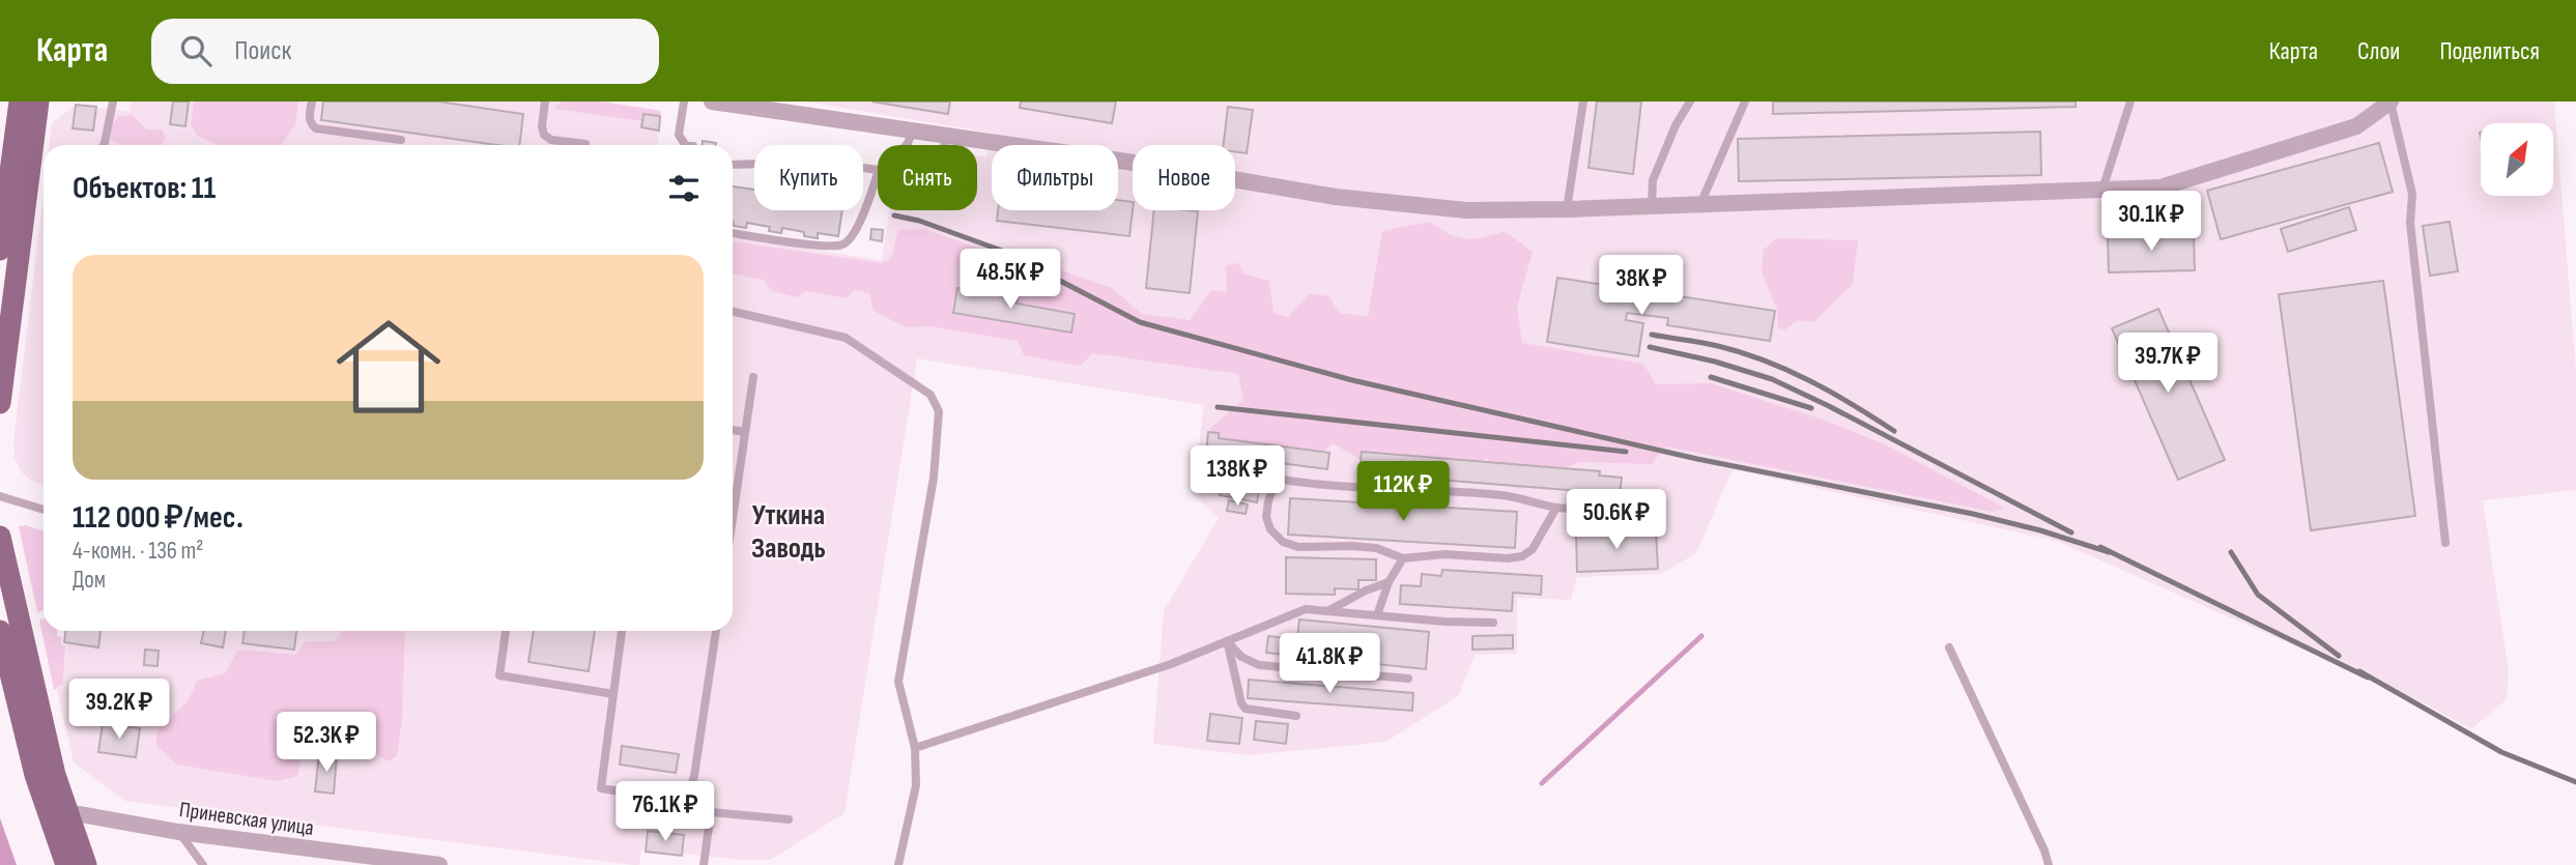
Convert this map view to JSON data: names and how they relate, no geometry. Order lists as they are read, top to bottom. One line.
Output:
{"streets":{"street":["Приневская улица"]},"districts":["Уткина Заводь"],"north":"top right","page":{"header":"Карта","search":"Поиск","nav":["Карта","Слои","Поделиться"],"chip":["Купить","Снять","Фильтры","Новое"],"heading":"Объектов: 11","price":["30.1K ₽","48.5K ₽","38K ₽","39.7K ₽","138K ₽","112K ₽","50.6K ₽","41.8K ₽","39.2K ₽","52.3K ₽","76.1K ₽"],"list":[{"name":"112 000 ₽/мес.","note":"4-комн. · 136 m² · Дом"}]}}
